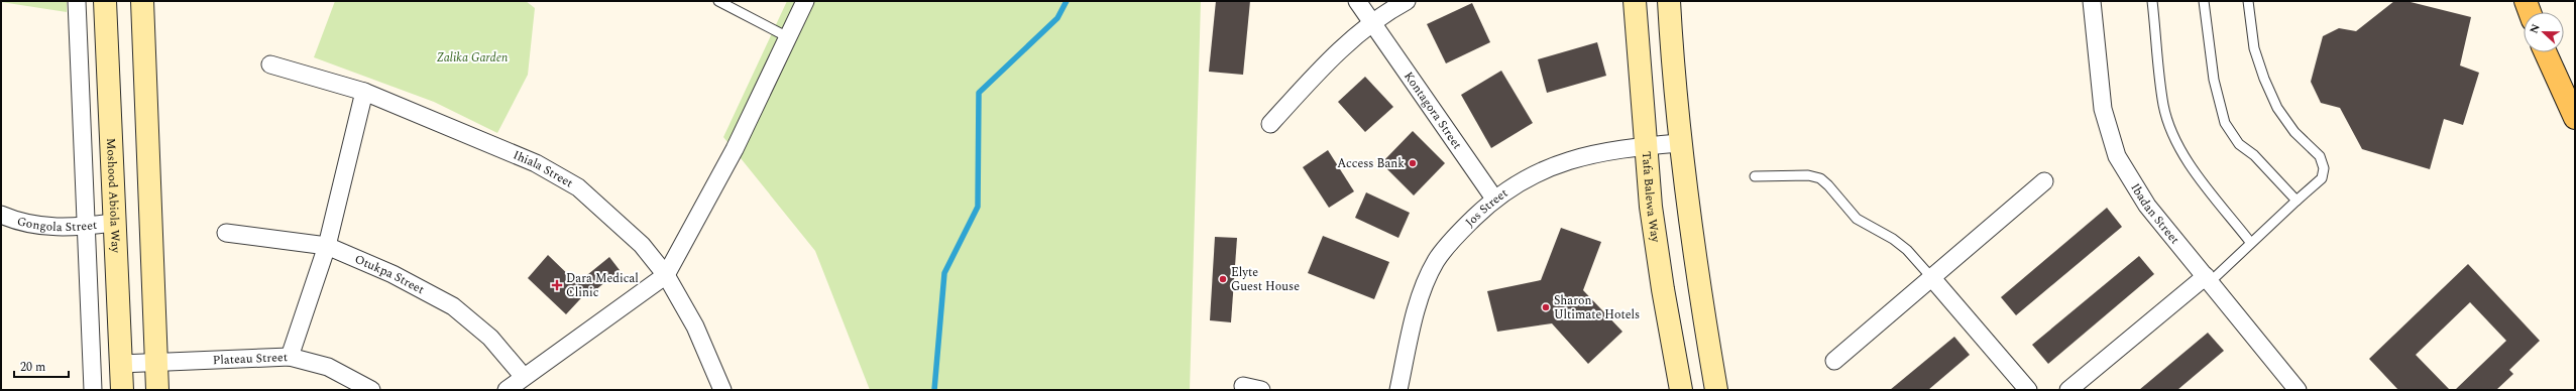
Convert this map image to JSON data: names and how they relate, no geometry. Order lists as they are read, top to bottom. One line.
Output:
{"streets":{"main road":["Moshood Abiola Way","Tafa Balewa Way"],"street":["Kontagora Street","Ihiala Street","Jos Street","Ibadan Street","Gongola Street","Otukpa Street","Plateau Street"]},"crossings":[["Kontagora Street","Jos Street"],["Moshood Abiola Way","Gongola Street"],["Moshood Abiola Way","Plateau Street"],["Tafa Balewa Way","Jos Street"]],"parks":["Zalika Garden"],"places":{"other":["Access Bank","Elyte Guest House","Sharon Ultimate Hotels"],"health":["Dara Medical Clinic"]},"scale_bar":"20 m","north":"left"}
